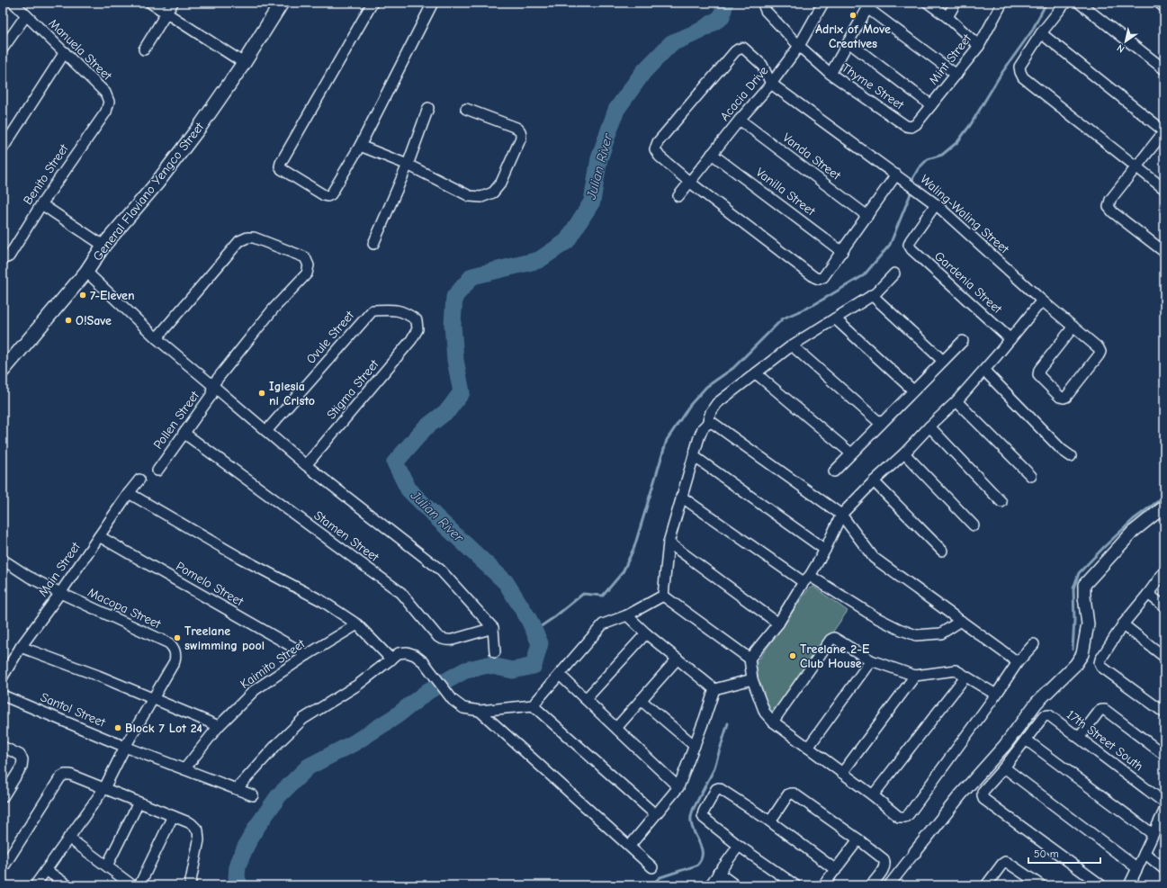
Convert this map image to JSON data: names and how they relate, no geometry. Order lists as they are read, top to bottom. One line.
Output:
{"streets":{"main road":["General Flaviano Yengco Street"],"street":["Manuela Street","Mint Street","Thyme Street","Acacia Drive","Vanda Street","Benito Street","Vanilla Street","Waling-Waling Street","Gardenia Street","Ovule Street","Stigma Street","Pollen Street","Stamen Street","Main Street","Pomelo Street","Macopa Street","Kaimito Street","Santol Street","17th Street South"]},"crossings":[["Manuela Street","Benito Street"],["Mint Street","Thyme Street"],["Thyme Street","Acacia Drive"],["Acacia Drive","Vanda Street"],["Acacia Drive","Vanilla Street"],["Acacia Drive","Waling-Waling Street"],["Waling-Waling Street","Gardenia Street"],["Ovule Street","Stigma Street"],["Pollen Street","Stamen Street"],["Main Street","Pomelo Street"],["Main Street","Macopa Street"],["Pomelo Street","Kaimito Street"],["Macopa Street","Santol Street"],["Kaimito Street","Santol Street"]],"water":["Julian River"],"places":["Adrix of Move Creatives","7-Eleven","O!Save","Iglesia ni Cristo","Treelane swimming pool","Treelane 2-E Club House","Block 7 Lot 24"],"scale_bar":"50 m","north":"bottom left"}
